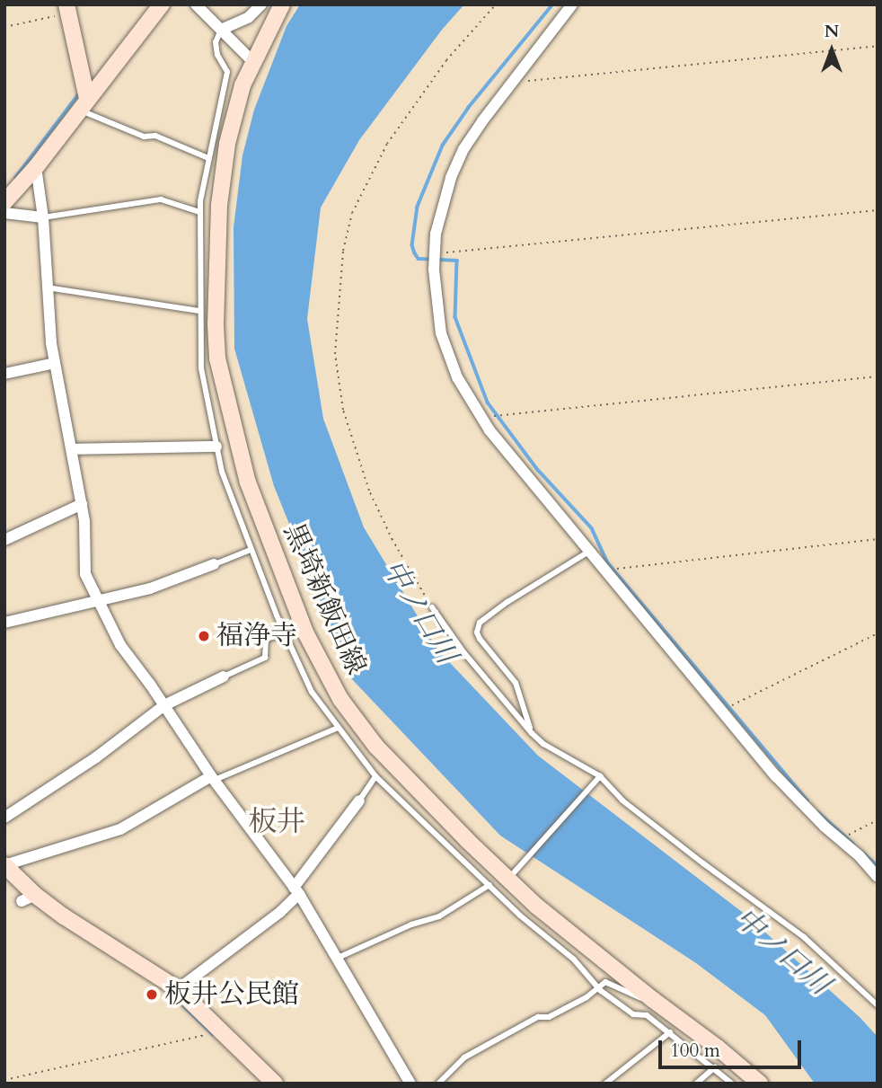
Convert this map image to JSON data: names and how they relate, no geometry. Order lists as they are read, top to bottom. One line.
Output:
{"streets":{"main road":["黒埼新飯田線"]},"districts":["板井"],"water":["中ノ口川"],"places":["福浄寺","板井公民館"],"scale_bar":"100 m","north":"top"}
